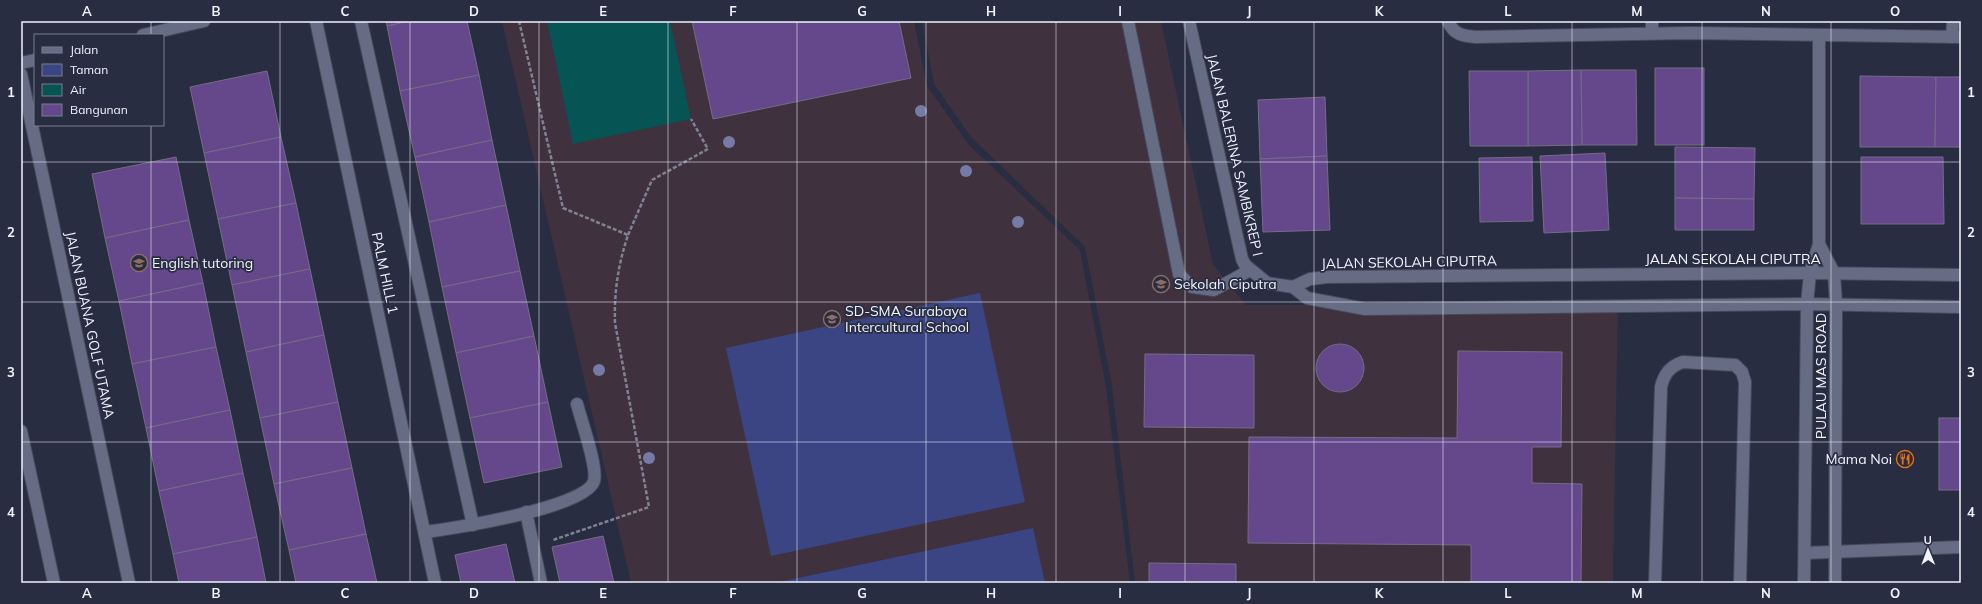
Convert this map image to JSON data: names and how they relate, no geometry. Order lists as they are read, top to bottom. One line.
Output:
{"streets":{"street":["JALAN BALERINA SAMBIKREP I","JALAN SEKOLAH CIPUTRA","PALM HILL 1","JALAN BUANA GOLF UTAMA","PULAU MAS ROAD"]},"crossings":[["JALAN BALERINA SAMBIKREP I","JALAN SEKOLAH CIPUTRA"],["JALAN SEKOLAH CIPUTRA","PULAU MAS ROAD"]],"places":{"school or university":["English tutoring","Sekolah Ciputra","SD-SMA Surabaya Intercultural School"],"restaurant":["Mama Noi"]},"legend":["Jalan","Taman","Air","Bangunan"],"north":"top","grid":{"columns":["A","B","C","D","E","F","G","H","I","J","K","L","M","N","O"],"rows":["1","2","3","4"]}}
